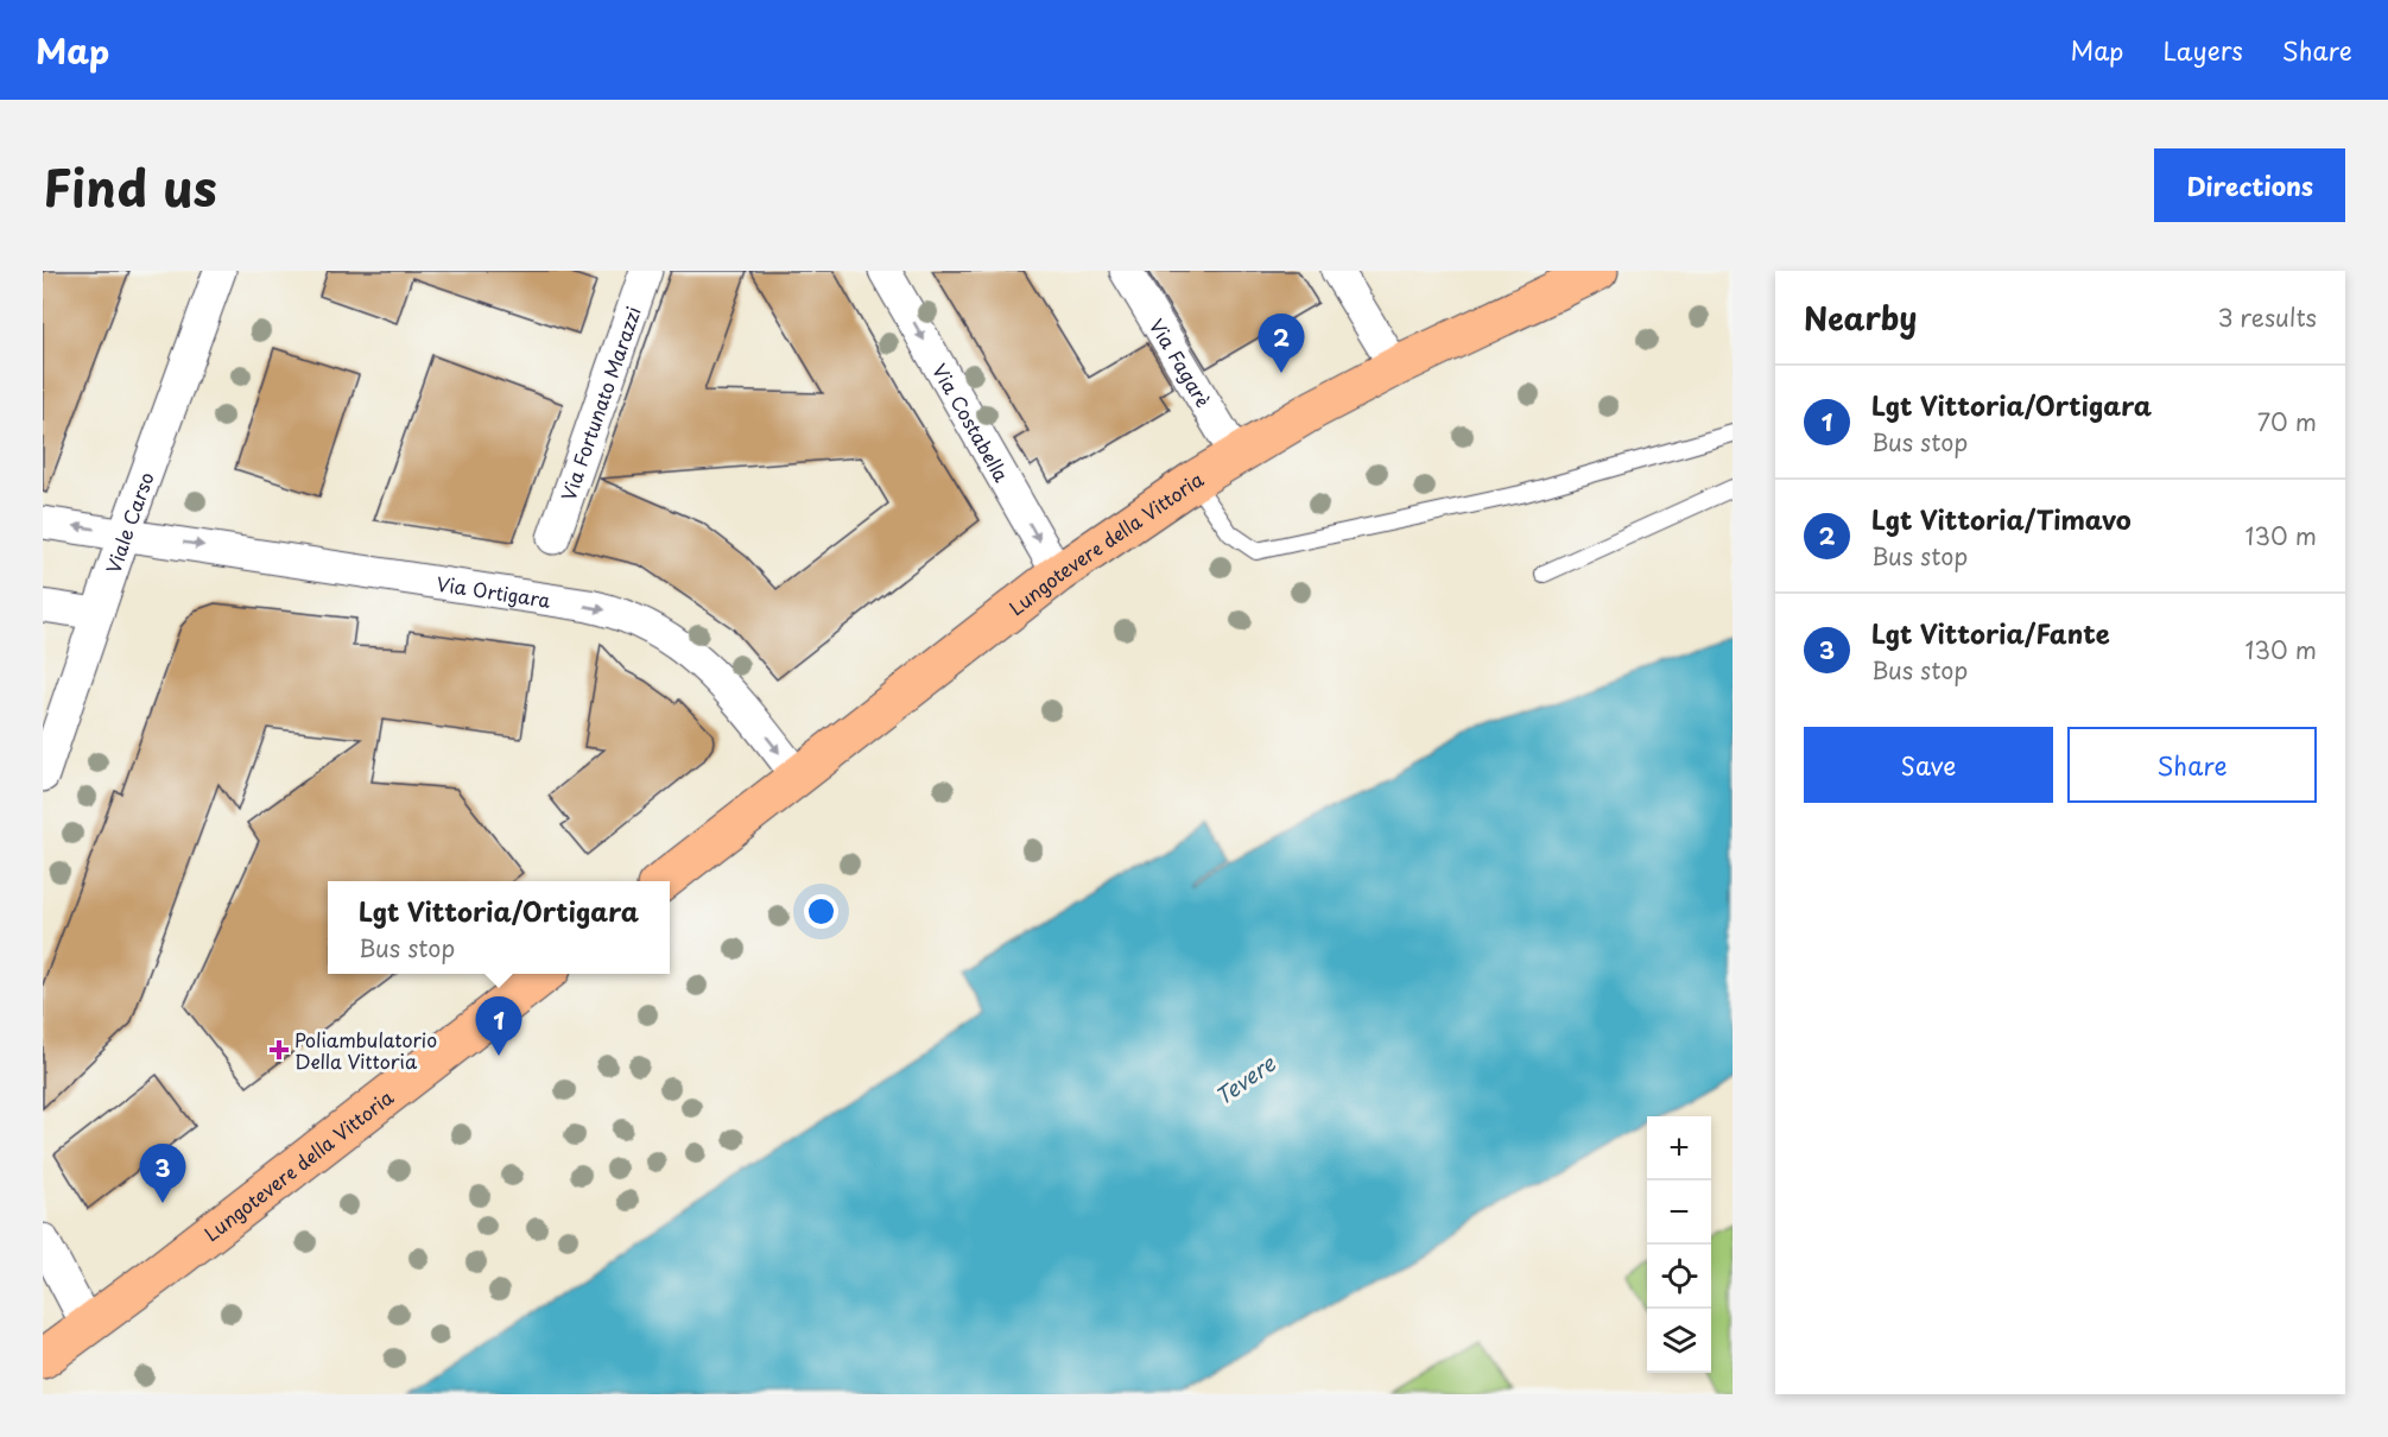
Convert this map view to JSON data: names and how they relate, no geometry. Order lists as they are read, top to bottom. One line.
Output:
{"streets":{"main road":["Lungotevere della Vittoria"],"street":["Via Fagarè","Via Fortunato Marazzi","Via Costabella","Viale Carso","Via Ortigara"]},"crossings":[["Via Fagarè","Lungotevere della Vittoria"],["Via Costabella","Lungotevere della Vittoria"],["Viale Carso","Via Ortigara"],["Lungotevere della Vittoria","Via Ortigara"]],"one_way":["Via Costabella"],"water":["Tevere"],"places":{"health":["Poliambulatorio Della Vittoria"]},"page":{"header":"Map","nav":["Map","Layers","Share"],"title":"Find us","buttons":["Directions",["Save","Share"]],"heading":["Nearby","3 results"],"pins":["2","1","3"],"list":[{"mark":"1","name":"Lgt Vittoria/Ortigara","note":"Bus stop","value":"70 m"},{"mark":"2","name":"Lgt Vittoria/Timavo","note":"Bus stop","value":"130 m"},{"mark":"3","name":"Lgt Vittoria/Fante","note":"Bus stop","value":"130 m"}],"popup":["Lgt Vittoria/Ortigara","Bus stop"],"map_buttons":["+","−"]}}
